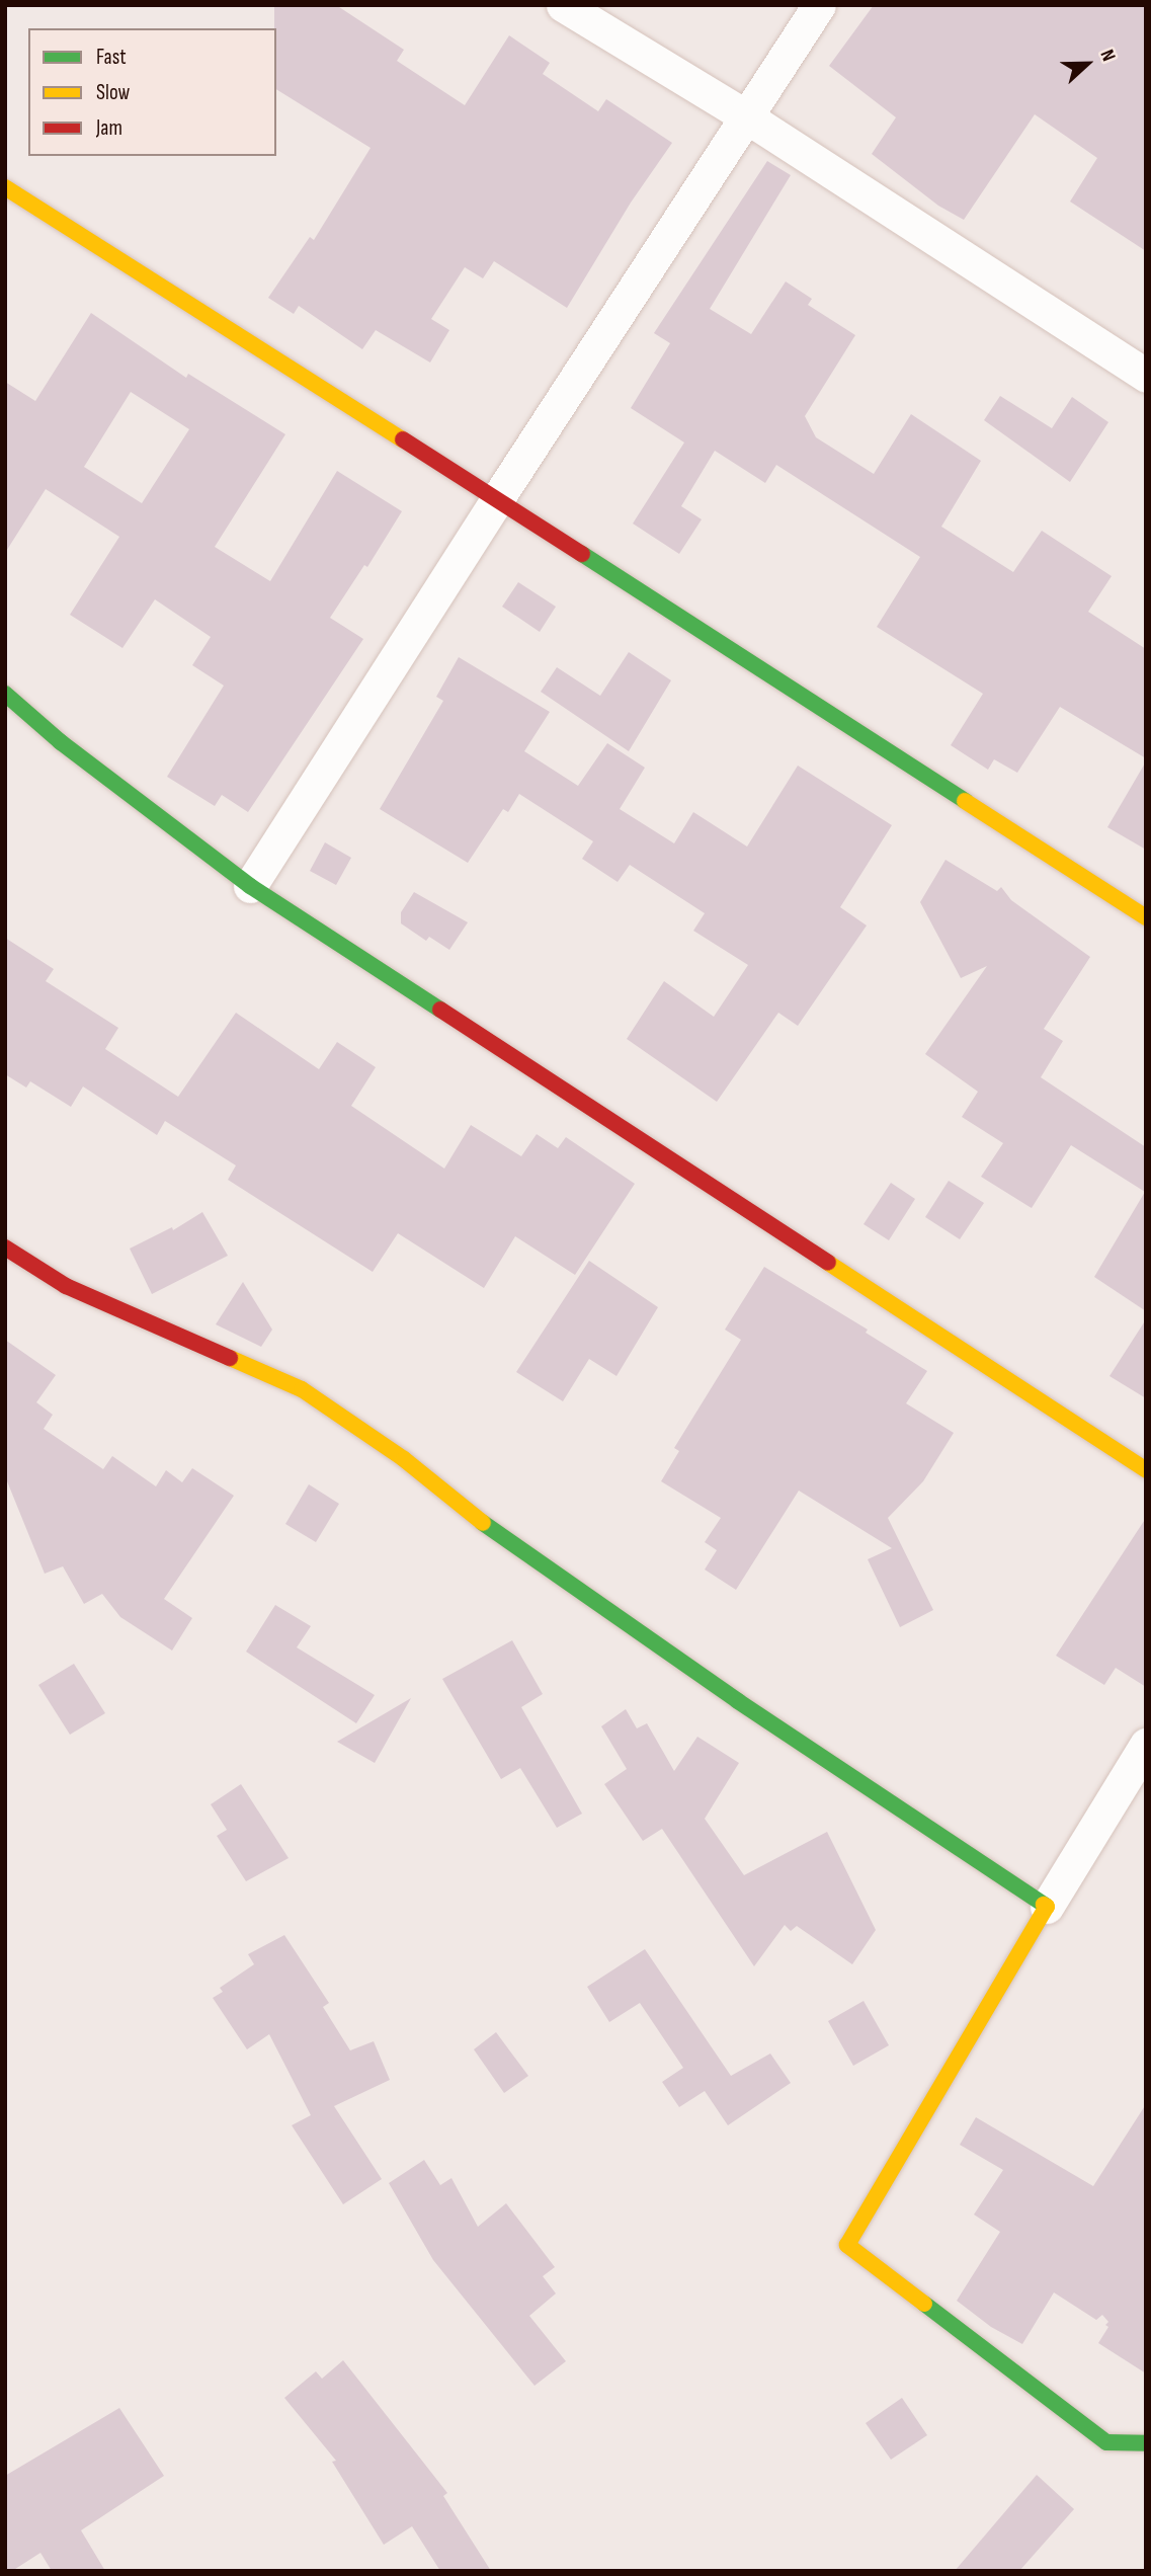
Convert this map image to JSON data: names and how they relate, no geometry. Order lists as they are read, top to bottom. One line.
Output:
{"legend":["Fast","Slow","Jam"],"north":"right"}
